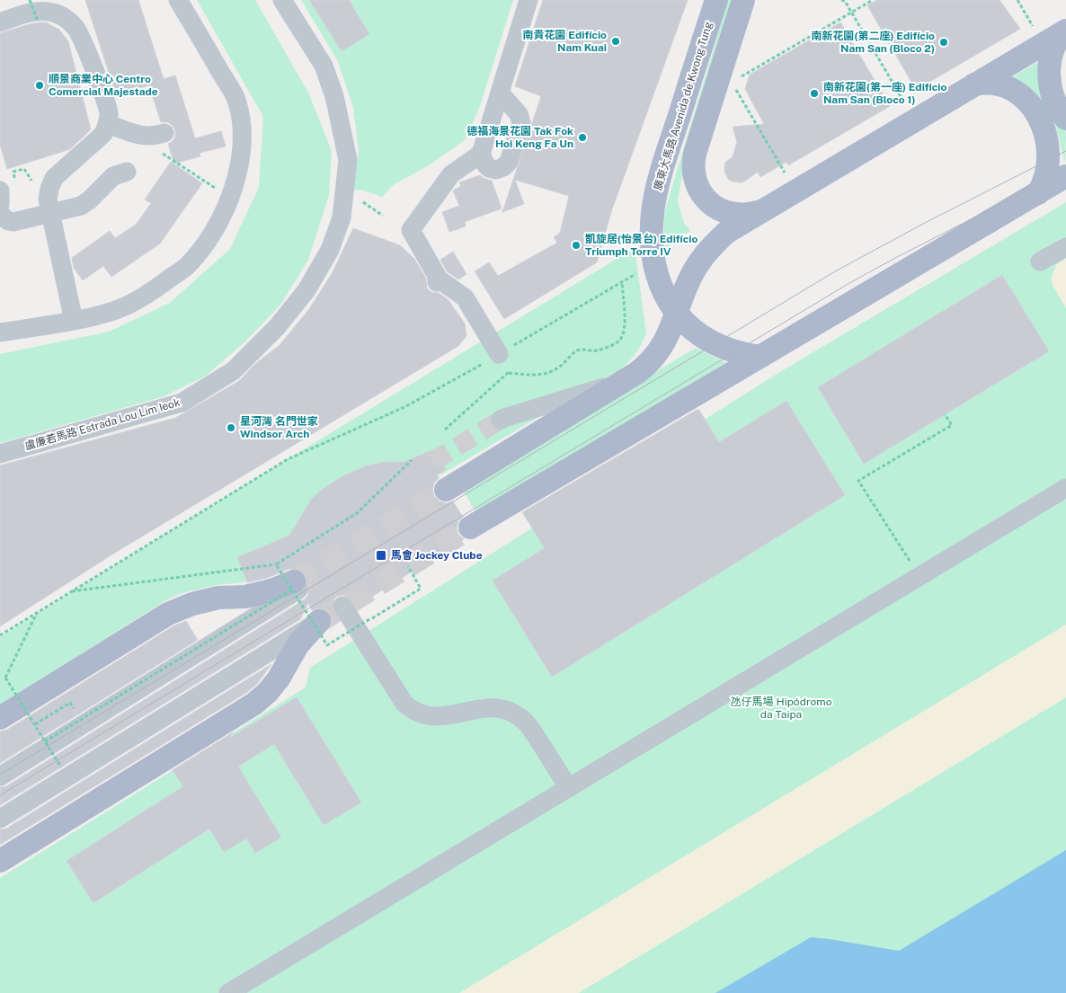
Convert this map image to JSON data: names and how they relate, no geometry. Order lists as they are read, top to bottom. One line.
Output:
{"streets":{"main road":["廣東大馬路 Avenida de Kwong Tung"],"street":["盧廉若馬路 Estrada Lou Lim Ieok"]},"parks":["氹仔馬場 Hipódromo da Taipa"],"places":{"other":["南貴花園 Edifício Nam Kuai","南新花園(第二座) Edifício Nam San (Bloco 2)","順景商業中心 Centro Comercial Majestade","南新花園(第一座) Edifício Nam San (Bloco 1)","德福海景花園 Tak Fok Hoi Keng Fa Un","凱旋居(怡景台) Edifício Triumph Torre IV","星河灣 名門世家 Windsor Arch"],"transit":["馬會 Jockey Clube"]}}
